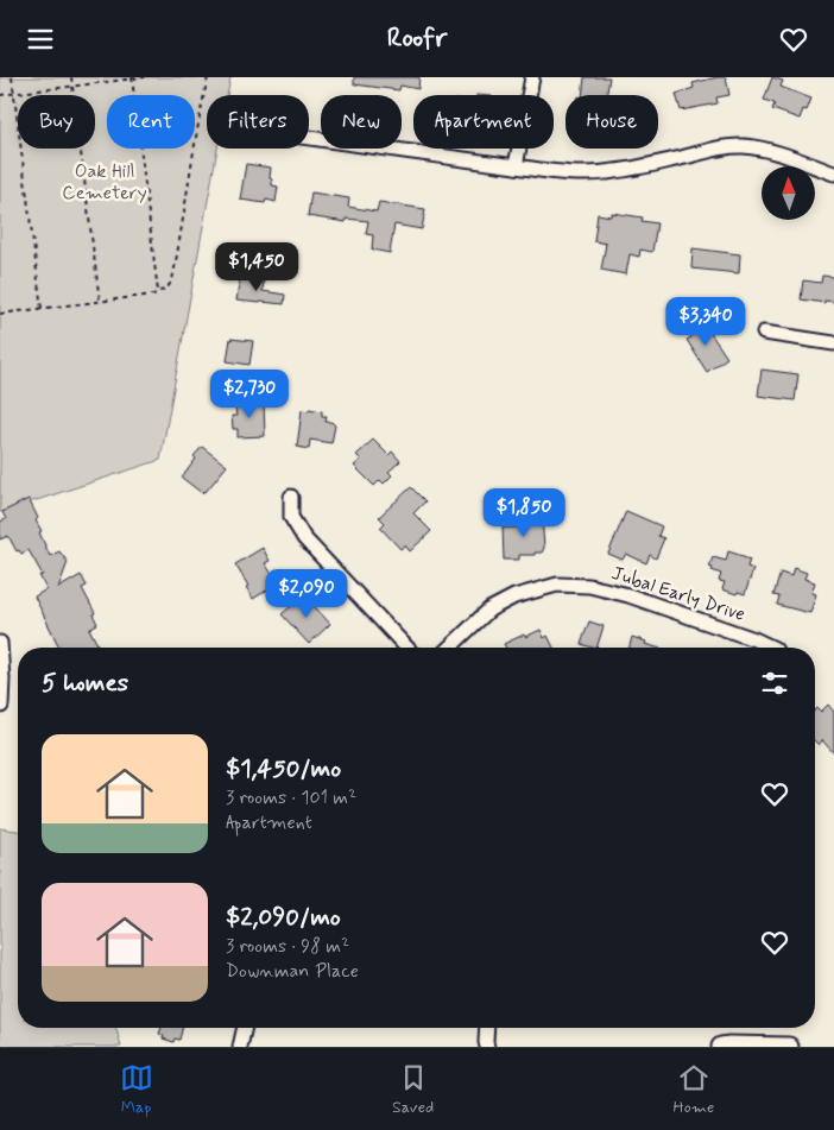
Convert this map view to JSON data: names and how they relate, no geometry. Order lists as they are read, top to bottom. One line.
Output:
{"streets":{"street":["Jubal Early Drive"]},"parks":["Oak Hill Cemetery"],"north":"top","page":{"header":"Roofr","chip":["Buy","Rent","Filters","New","Apartment","House"],"price":["$1,450","$3,340","$2,730","$1,850","$2,090"],"heading":"5 homes","list":[{"name":"$1,450/mo","note":"3 rooms · 101 m² · Apartment"},{"name":"$2,090/mo","note":"3 rooms · 98 m² · Downman Place"}],"tabs":["Map","Saved","Home"]}}
